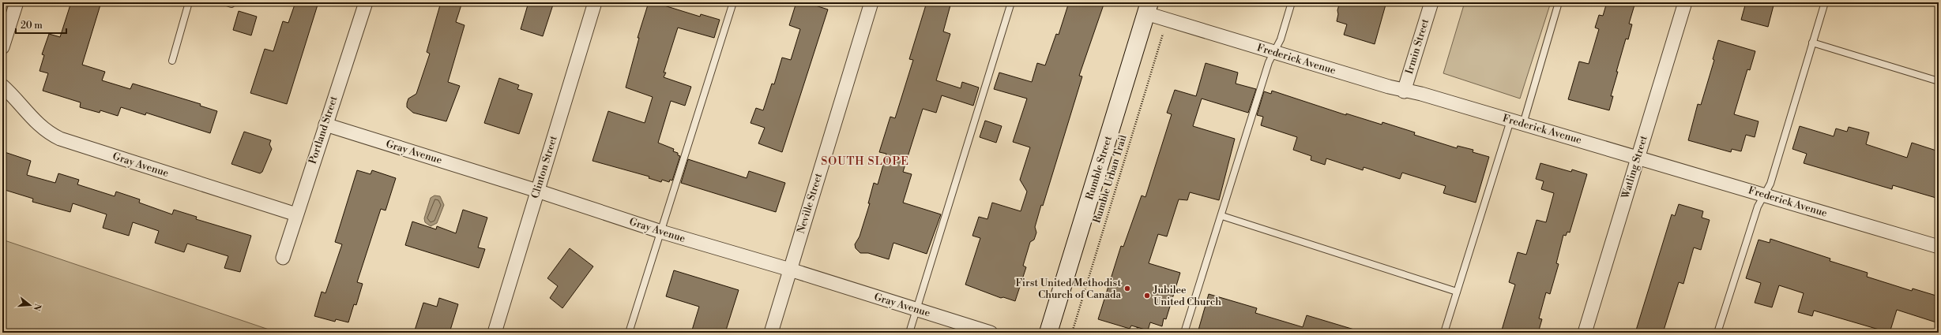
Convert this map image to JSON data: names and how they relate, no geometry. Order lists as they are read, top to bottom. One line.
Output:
{"streets":{"street":["Irmin Street","Frederick Avenue","Portland Street","Gray Avenue","Clinton Street","Watling Street","Rumble Street","Neville Street"],"path":["Rumble Urban Trail"]},"crossings":[["Irmin Street","Frederick Avenue"],["Frederick Avenue","Watling Street"],["Frederick Avenue","Rumble Street"],["Portland Street","Gray Avenue"],["Gray Avenue","Clinton Street"],["Gray Avenue","Neville Street"]],"districts":["SOUTH SLOPE"],"places":["First United Methodist Church of Canada","Jubilee United Church"],"scale_bar":"20 m","north":"right"}
